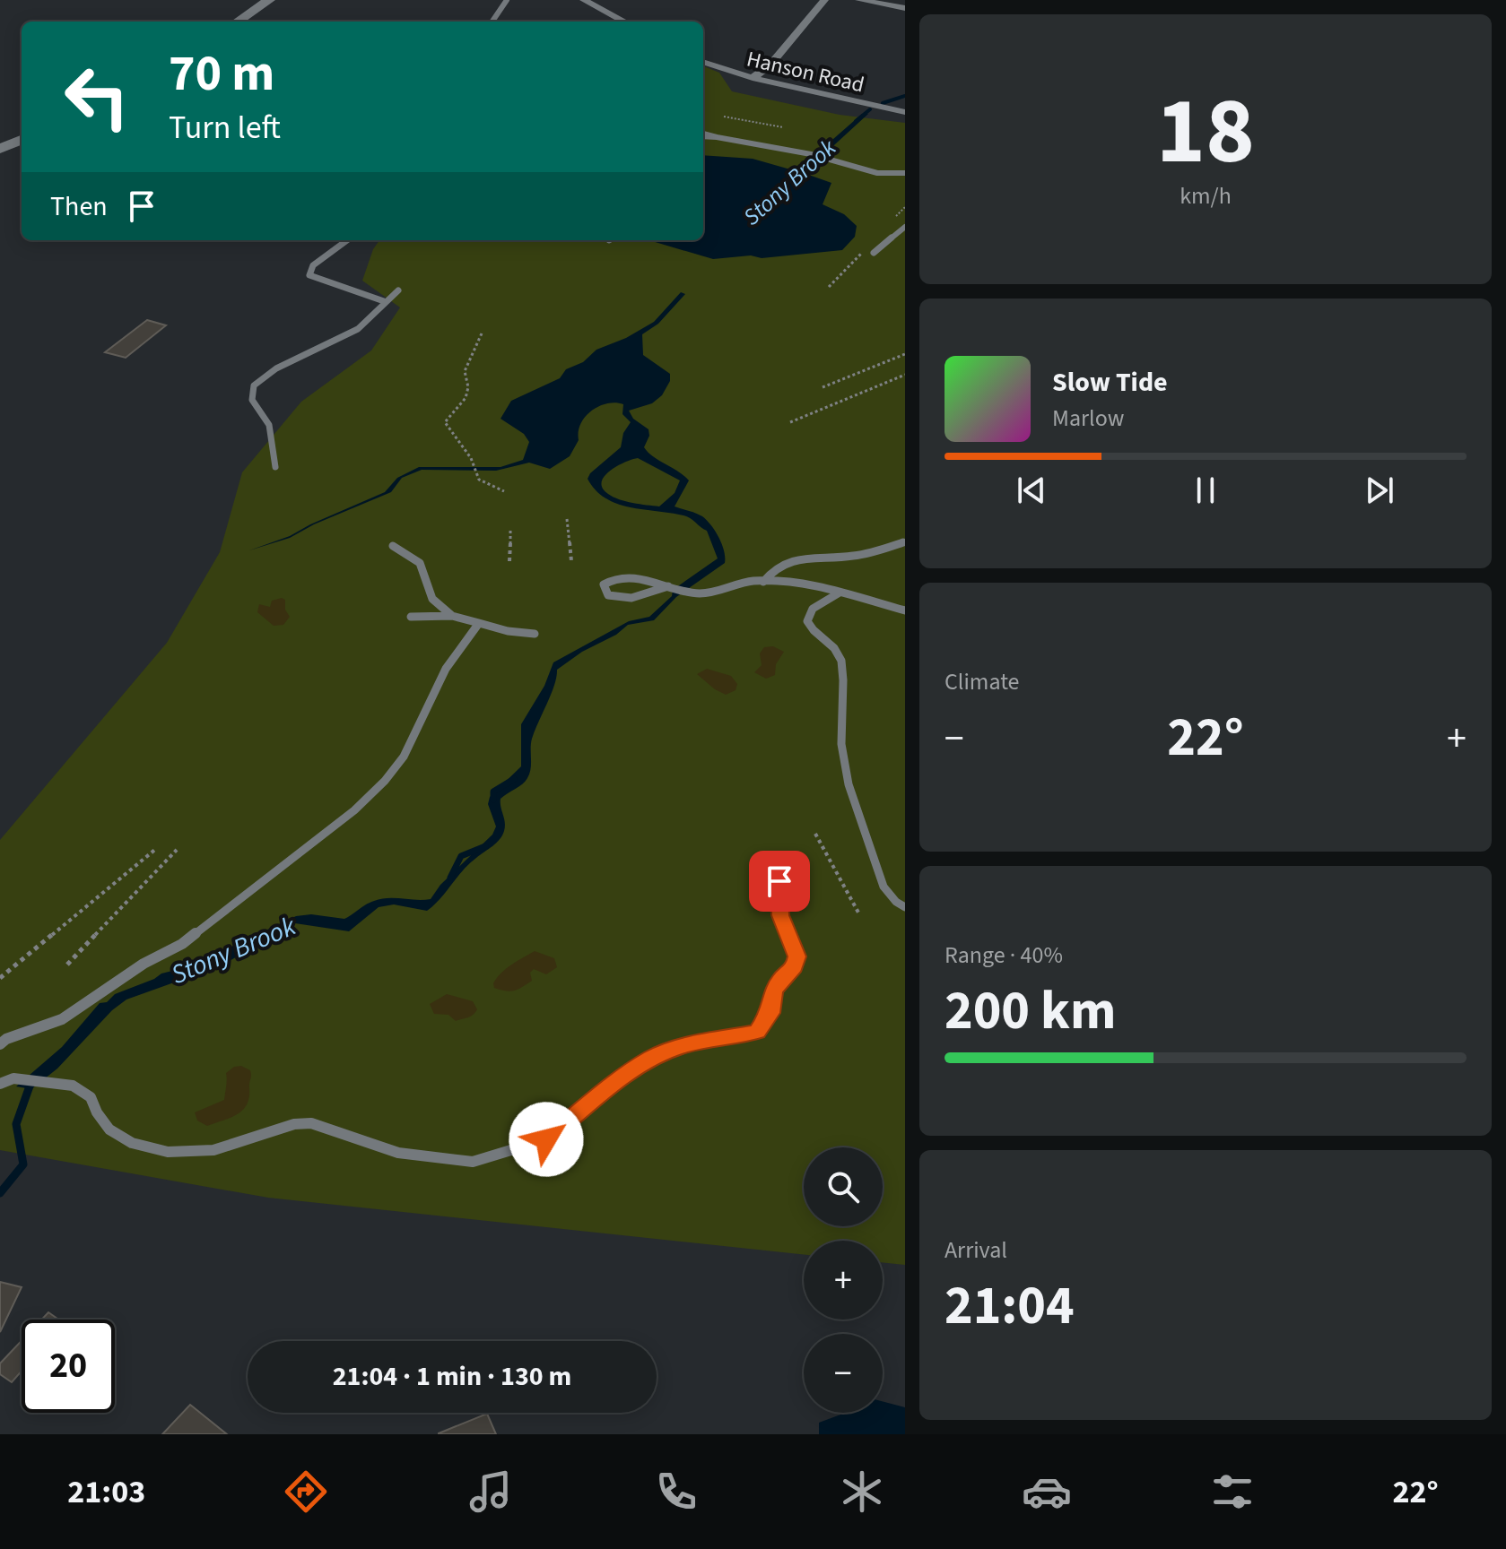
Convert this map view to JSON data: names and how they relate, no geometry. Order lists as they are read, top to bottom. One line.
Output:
{"streets":{"street":["Hanson Road"]},"water":["Stony Brook"],"page":{"tile":[["18","km/h"],"Climate",["Range · 40%","200 km"],["Arrival","21:04"]],"turn":["70 m","Turn left"],"then":"Then","song":["Slow Tide","Marlow"],"heat":["−","22°","+"],"map_buttons":["+","−"],"limit":"20","trip":"21:04 · 1 min · 130 m","tabs":["21:03","22°"]}}
